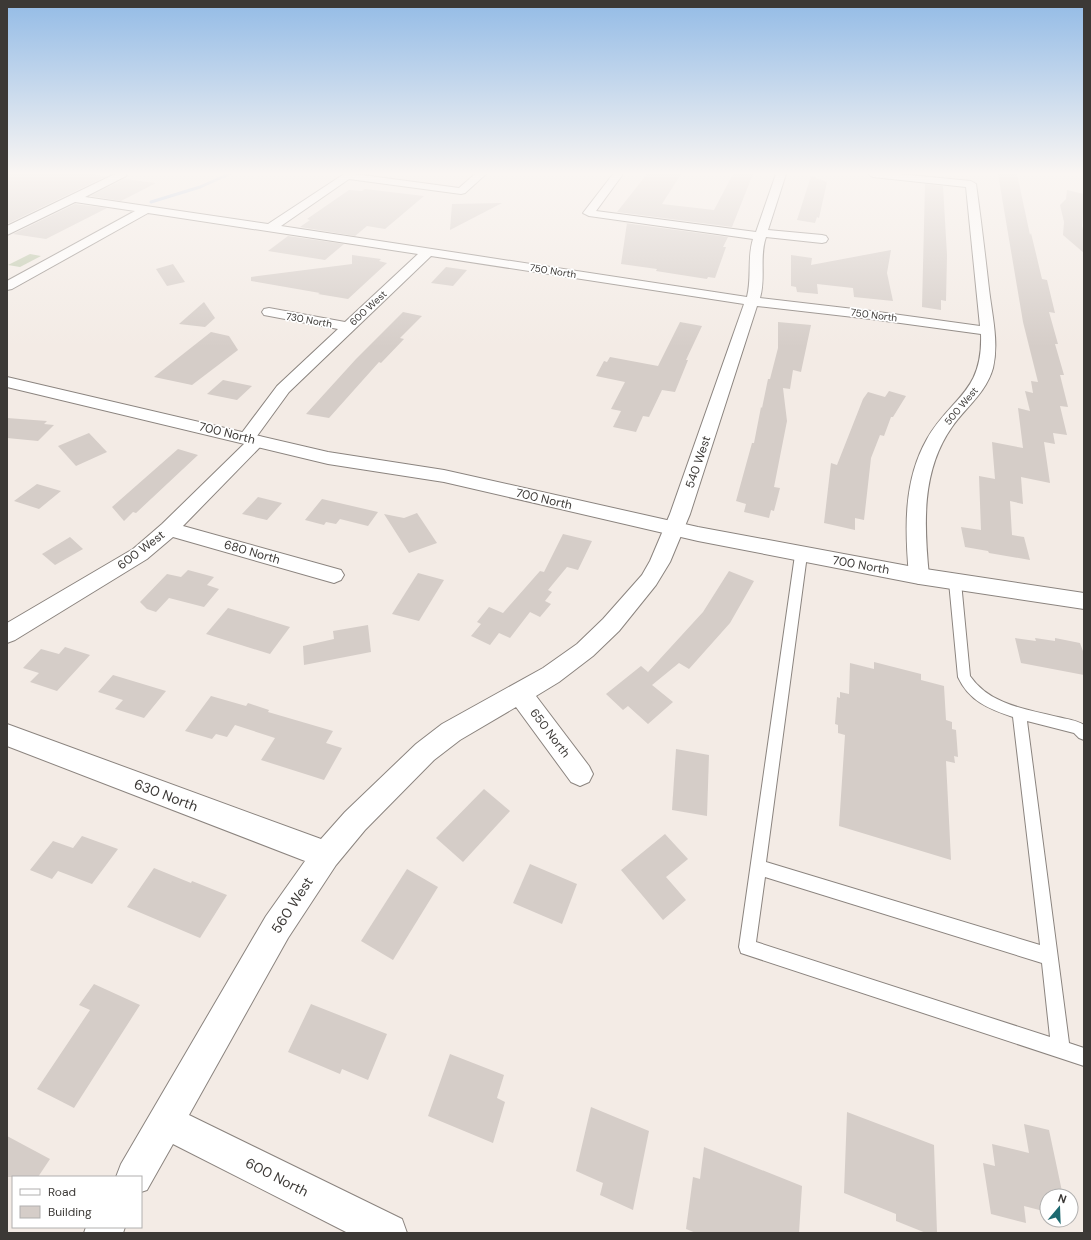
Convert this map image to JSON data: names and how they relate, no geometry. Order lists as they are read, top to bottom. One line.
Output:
{"streets":{"street":["750 North","600 West","730 North","500 West","700 North","540 West","680 North","650 North","630 North","560 West","600 North"]},"crossings":[["750 North","600 West"],["750 North","500 West"],["750 North","540 West"],["600 West","730 North"],["600 West","700 North"],["600 West","680 North"],["500 West","700 North"],["700 North","540 West"],["540 West","650 North"],["540 West","560 West"],["650 North","560 West"],["630 North","560 West"],["560 West","600 North"]],"legend":["Road","Building"],"north":"top"}
